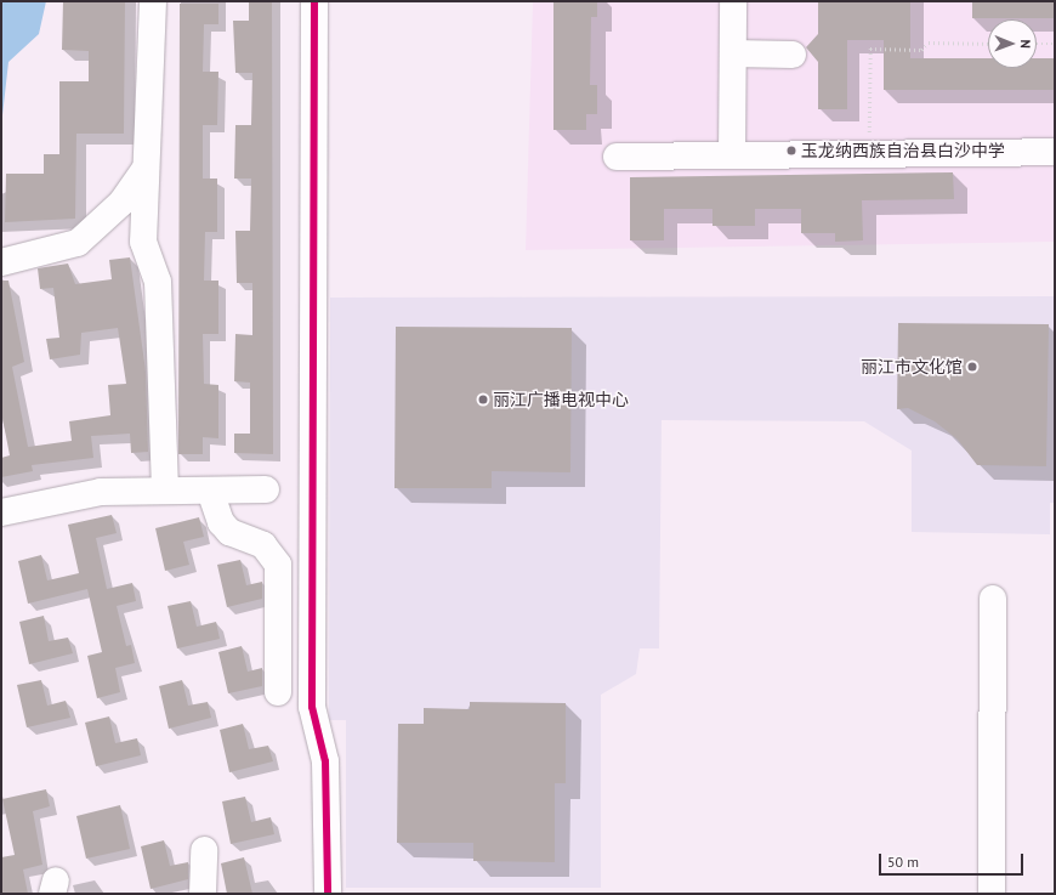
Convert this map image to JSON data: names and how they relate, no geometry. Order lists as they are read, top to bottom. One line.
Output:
{"places":["玉龙纳西族自治县白沙中学","丽江市文化馆","丽江广播电视中心"],"scale_bar":"50 m","north":"right"}
